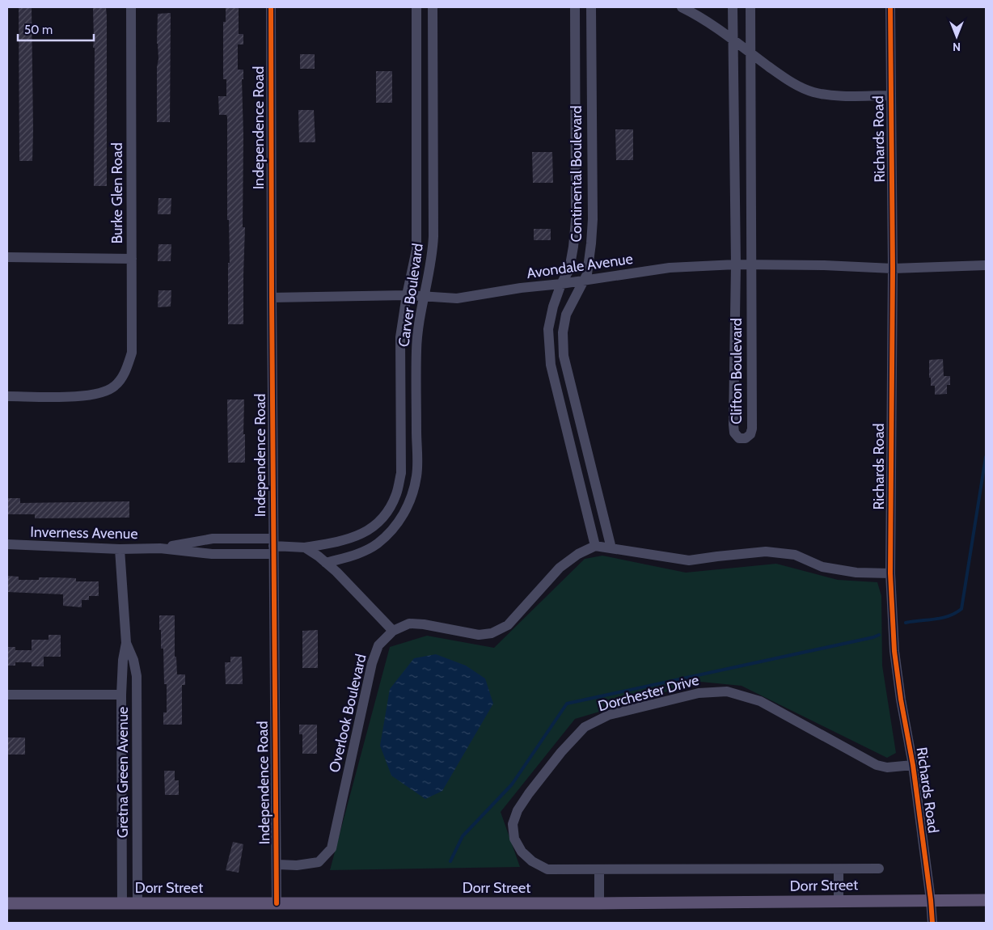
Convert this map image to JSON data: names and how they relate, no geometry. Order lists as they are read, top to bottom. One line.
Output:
{"streets":{"main road":["Dorr Street"],"street":["Independence Road","Richards Road","Continental Boulevard","Burke Glen Road","Avondale Avenue","Carver Boulevard","Clifton Boulevard","Inverness Avenue","Dorchester Drive","Overlook Boulevard","Gretna Green Avenue"]},"crossings":[["Independence Road","Avondale Avenue"],["Independence Road","Inverness Avenue"],["Independence Road","Overlook Boulevard"],["Independence Road","Dorr Street"],["Richards Road","Avondale Avenue"],["Richards Road","Dorchester Drive"],["Richards Road","Dorr Street"],["Continental Boulevard","Avondale Avenue"],["Continental Boulevard","Overlook Boulevard"],["Avondale Avenue","Carver Boulevard"],["Avondale Avenue","Clifton Boulevard"],["Carver Boulevard","Inverness Avenue"],["Inverness Avenue","Gretna Green Avenue"],["Gretna Green Avenue","Dorr Street"]],"scale_bar":"50 m","north":"bottom"}
